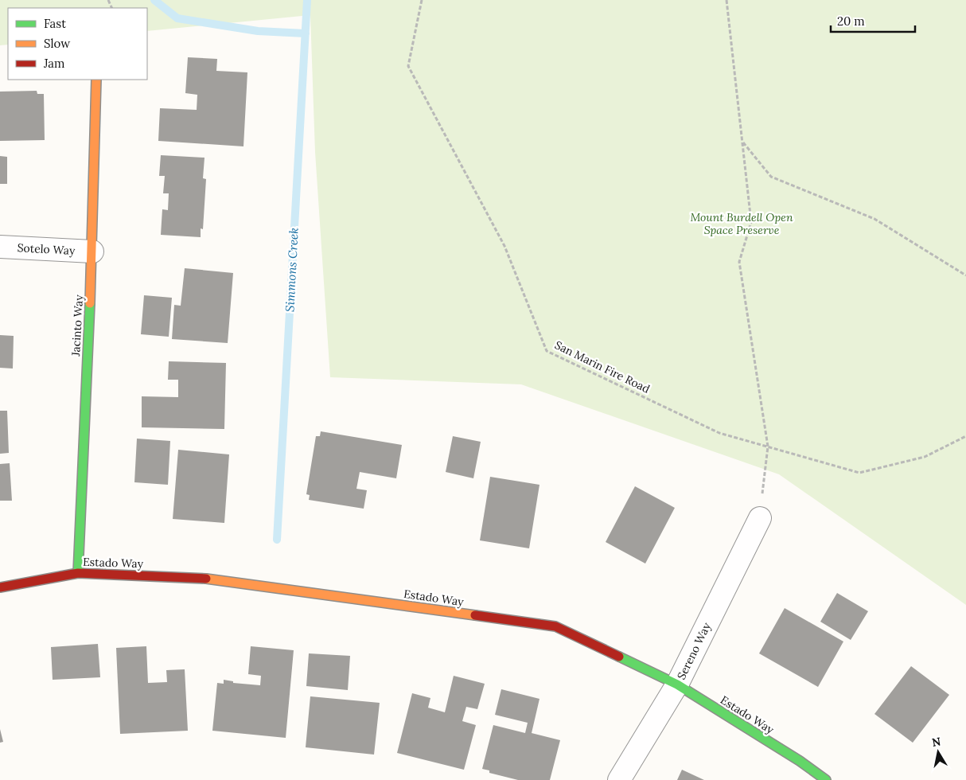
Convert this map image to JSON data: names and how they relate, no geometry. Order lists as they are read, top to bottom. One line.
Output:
{"streets":{"street":["Sotelo Way","Jacinto Way","Estado Way","Sereno Way"],"path":["San Marin Fire Road"]},"crossings":[["Sotelo Way","Jacinto Way"],["Jacinto Way","Estado Way"],["Estado Way","Sereno Way"]],"water":["Simmons Creek"],"parks":["Mount Burdell Open Space Preserve"],"legend":["Fast","Slow","Jam"],"scale_bar":"20 m","north":"top"}
